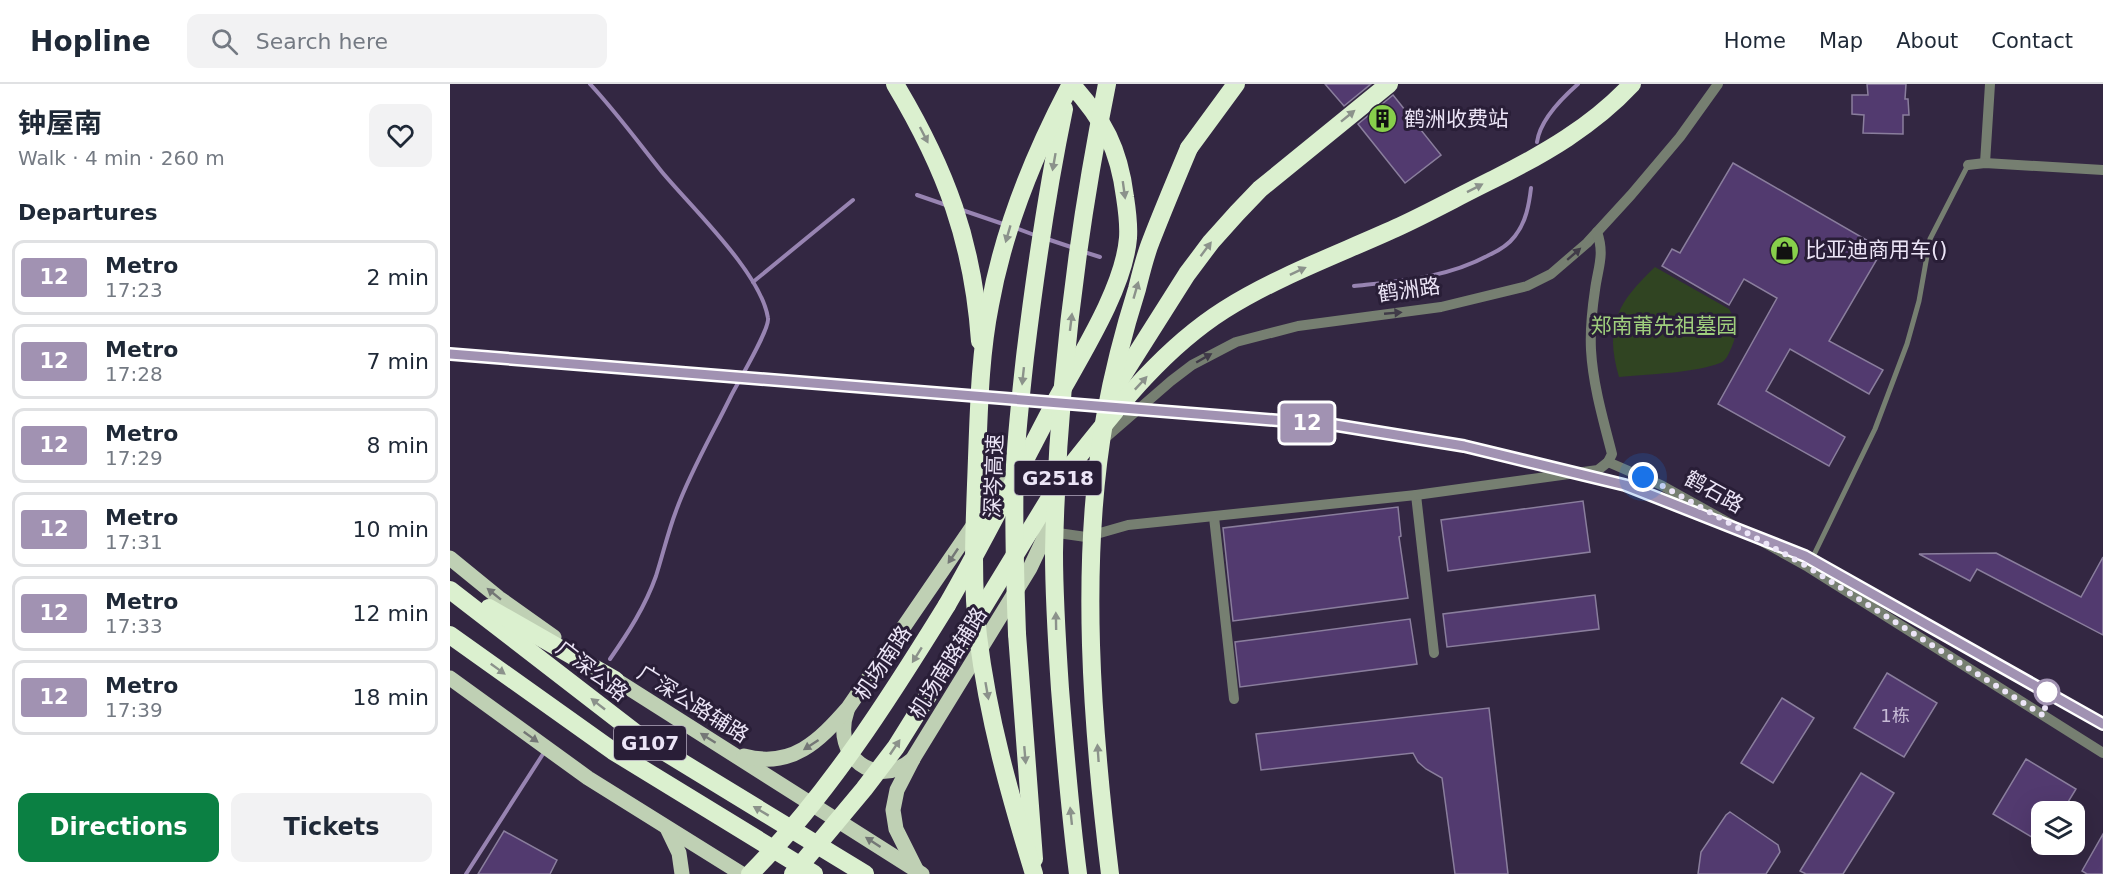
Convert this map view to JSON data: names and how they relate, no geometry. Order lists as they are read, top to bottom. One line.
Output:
{"streets":{"highway":["深岑高速","G2518","机场南路","广深公路","G107"],"main road":["机场南路辅路","广深公路辅路"],"street":["鹤洲路","鹤石路"]},"crossings":[["鹤洲路","机场南路辅路"],["深岑高速","机场南路"],["机场南路辅路","广深公路辅路"]],"one_way":["鹤洲路"],"parks":["郑南莆先祖墓园"],"places":{"building":["鹤洲收费站"],"shop":["比亚迪商用车()"]},"lines":["metro line 12"],"house_numbers":["1栋"],"page":{"header":"Hopline","search":"Search here","nav":["Home","Map","About","Contact"],"heading":[["钟屋南","Walk · 4 min · 260 m"],"Departures"],"on_map":"12","list":[{"mark":"12","name":"Metro","note":"17:23","value":"2 min"},{"mark":"12","name":"Metro","note":"17:28","value":"7 min"},{"mark":"12","name":"Metro","note":"17:29","value":"8 min"},{"mark":"12","name":"Metro","note":"17:31","value":"10 min"},{"mark":"12","name":"Metro","note":"17:33","value":"12 min"},{"mark":"12","name":"Metro","note":"17:39","value":"18 min"}],"buttons":["Directions","Tickets"]}}
